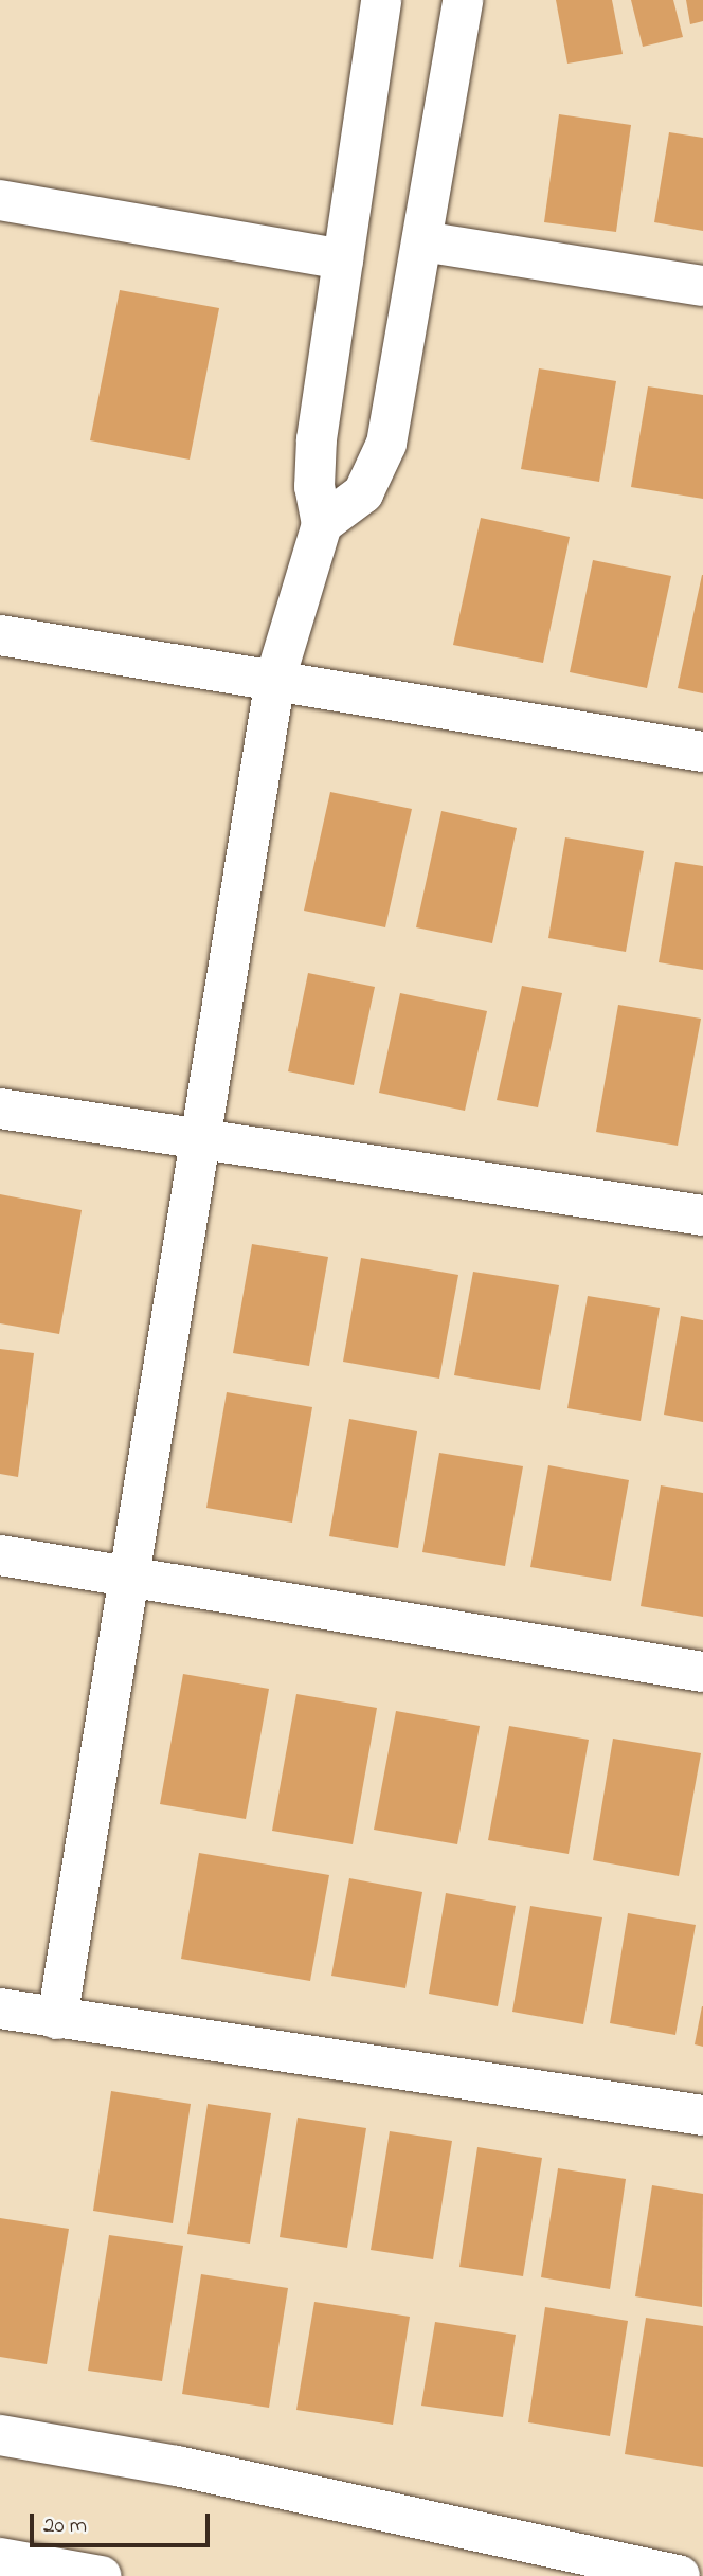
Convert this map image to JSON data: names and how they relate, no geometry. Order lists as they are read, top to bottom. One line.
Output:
{"scale_bar":"20 m"}
